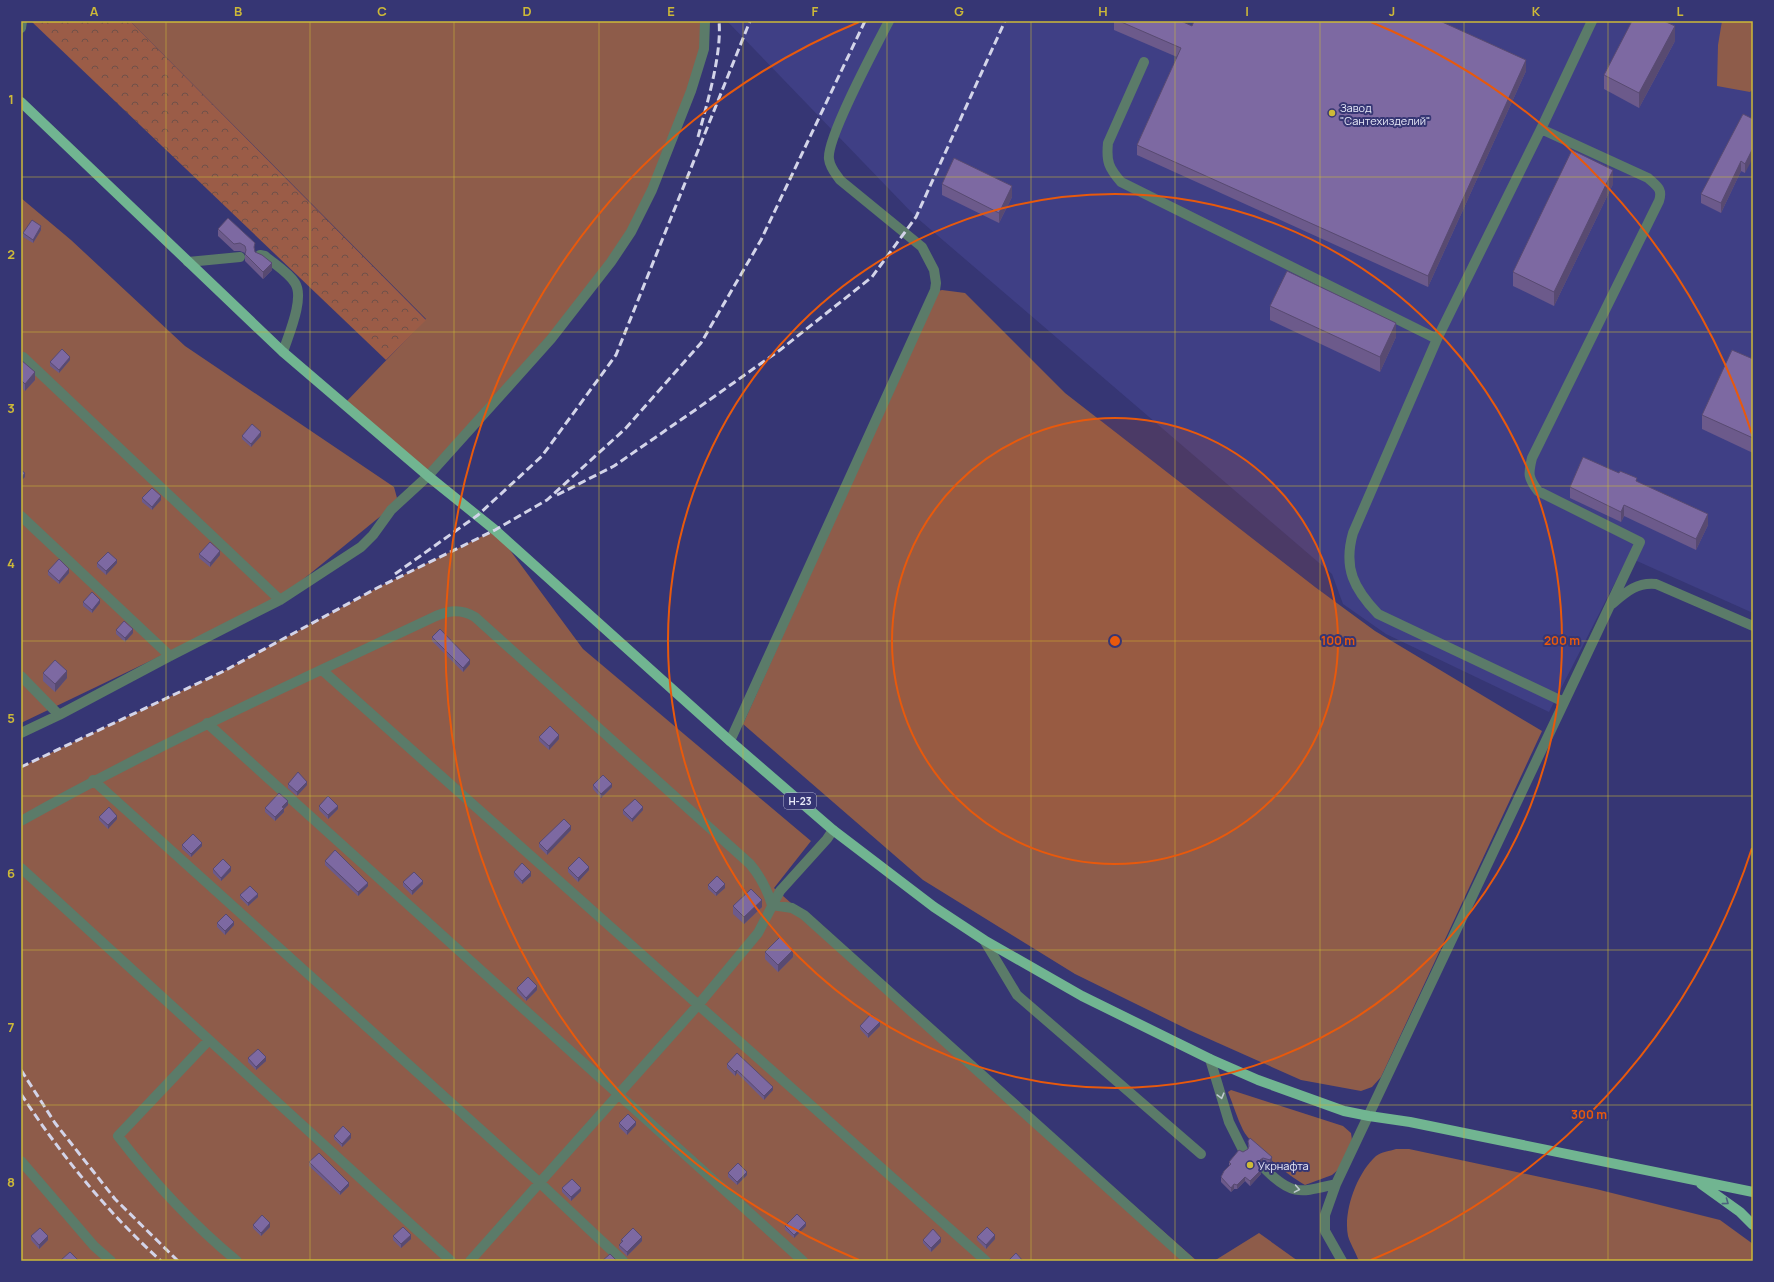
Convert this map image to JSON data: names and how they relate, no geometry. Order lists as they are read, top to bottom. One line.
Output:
{"streets":{"main road":["Н-23"]},"places":["Завод \"Сантехизделий\"","Укрнафта"],"grid":{"columns":["A","B","C","D","E","F","G","H","I","J","K","L"],"rows":["1","2","3","4","5","6","7","8"]},"rings":["100 m","200 m","300 m"]}
